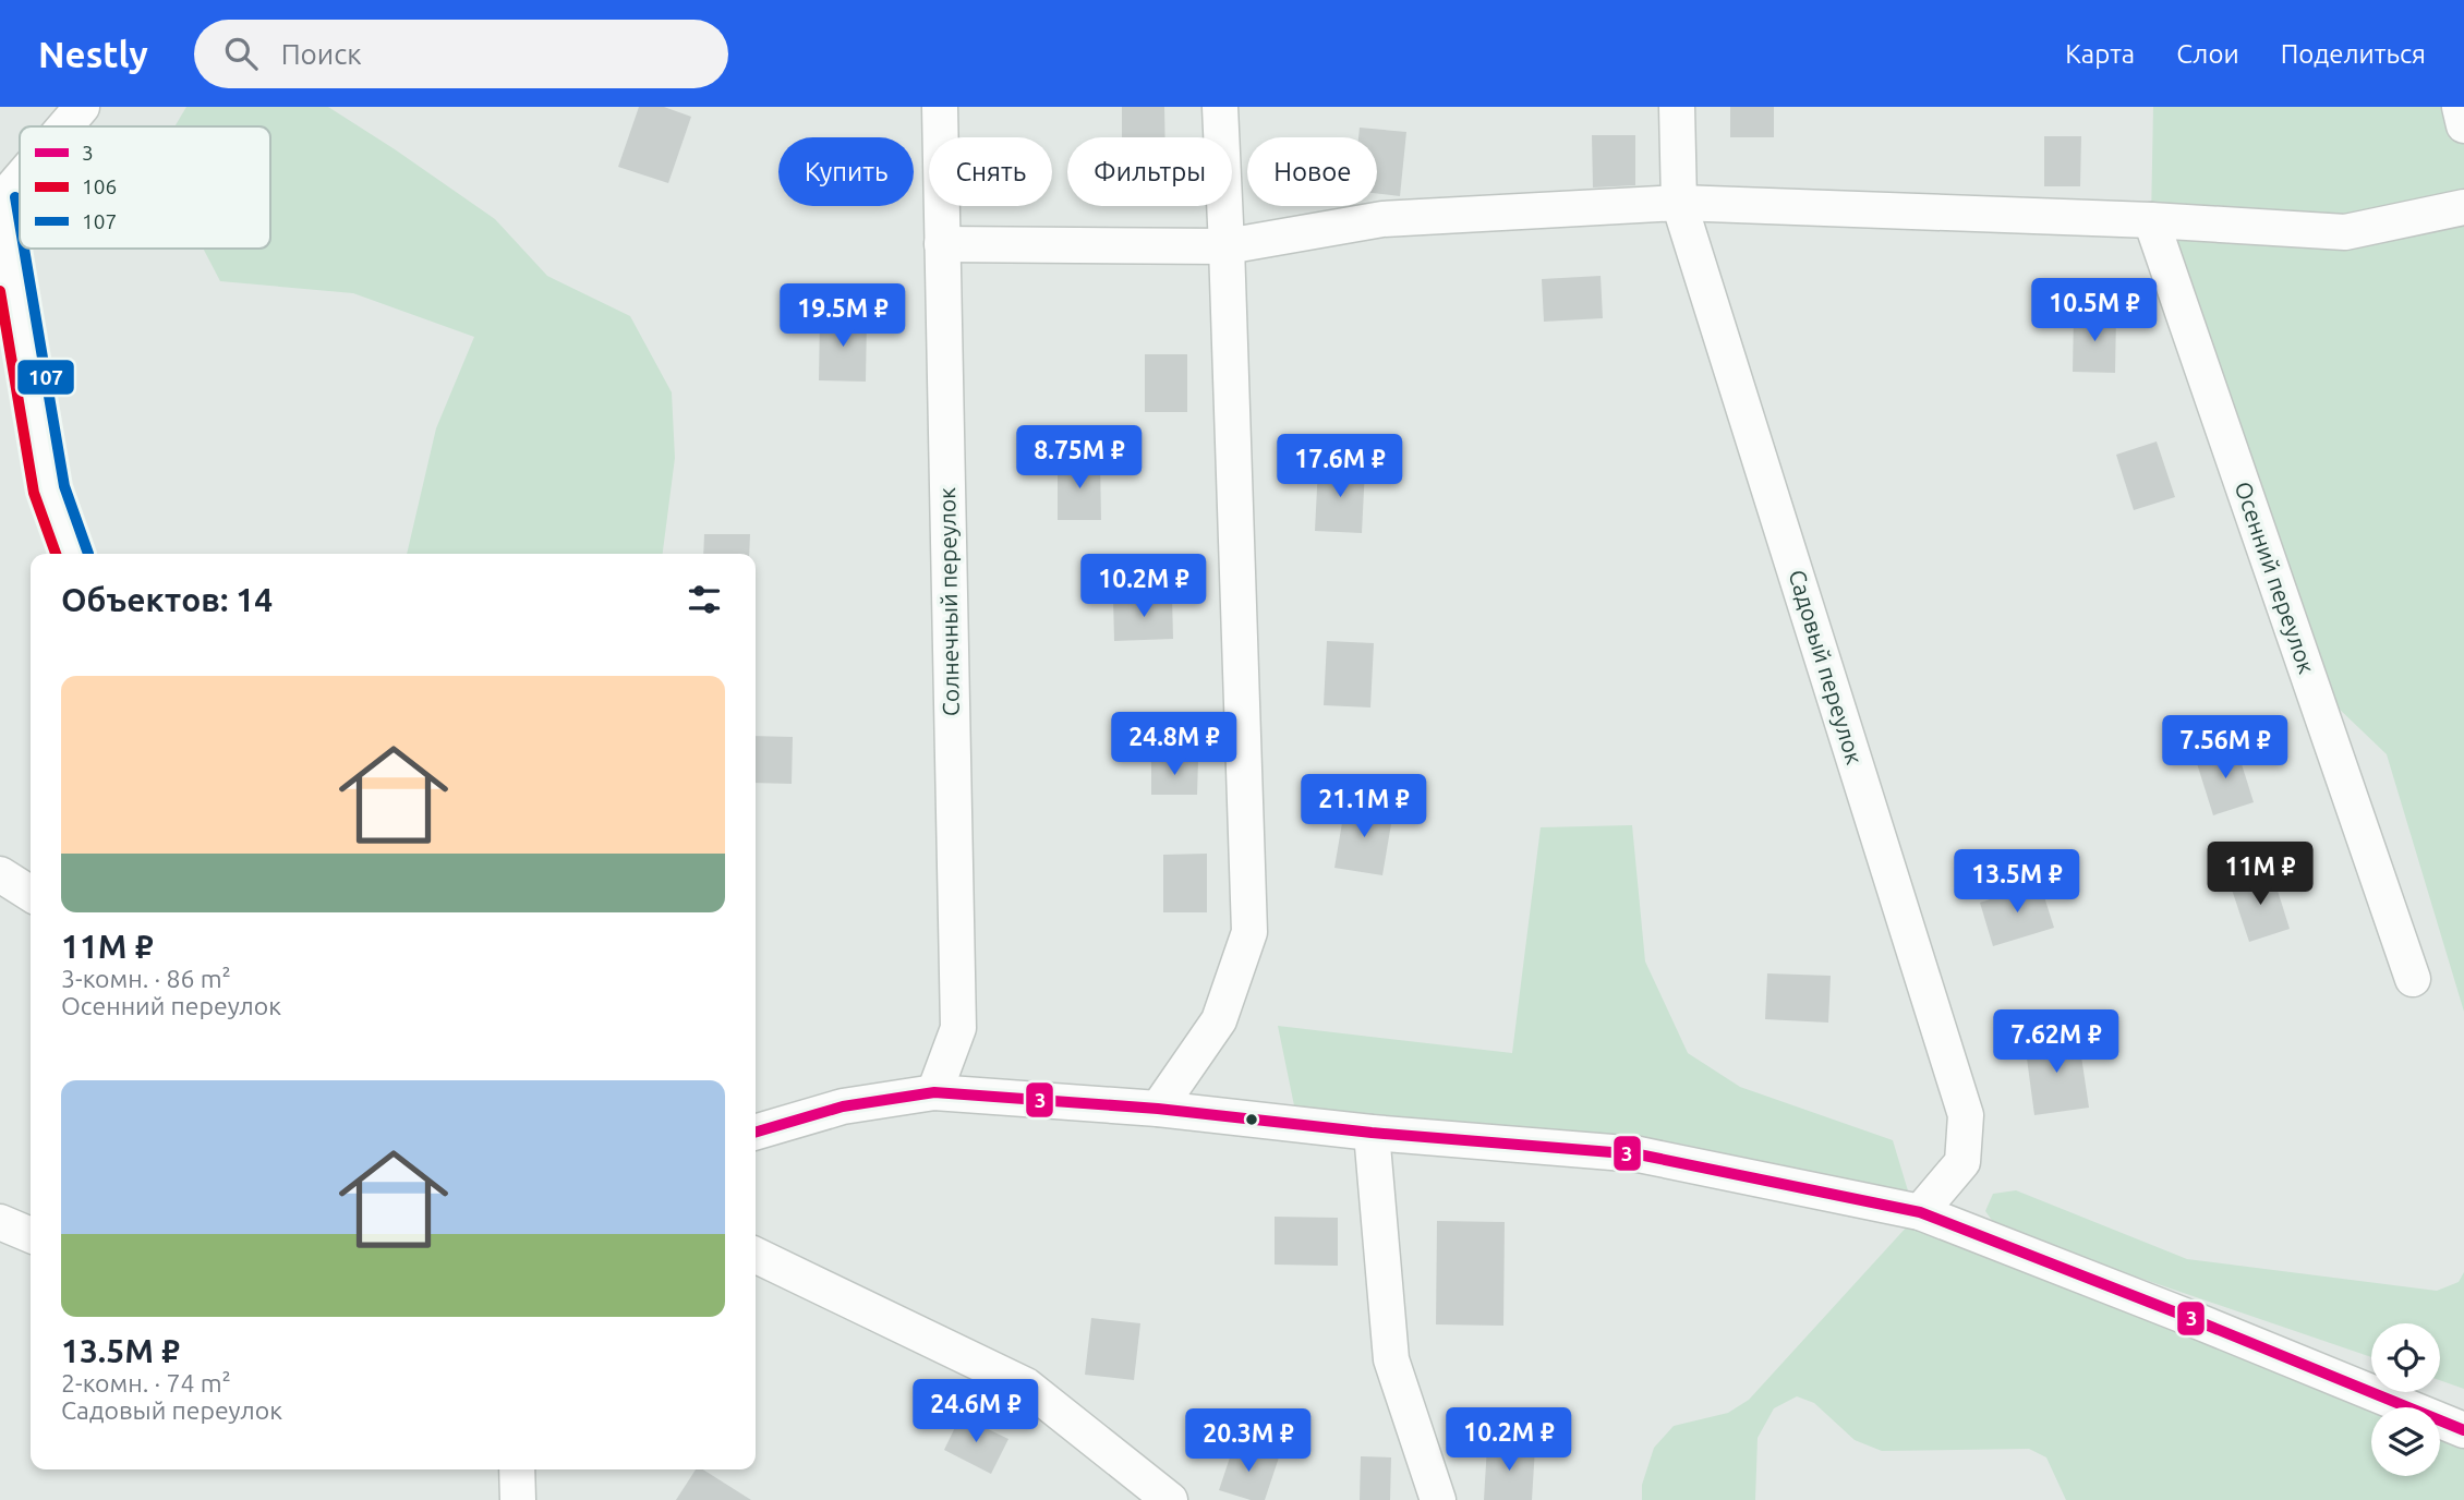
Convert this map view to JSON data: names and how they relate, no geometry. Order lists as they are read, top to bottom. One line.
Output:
{"streets":{"street":["Осенний переулок","Солнечный переулок","Садовый переулок"]},"lines":["transit line 107","transit line 106","transit line 3"],"legend":["3","106","107"],"page":{"header":"Nestly","search":"Поиск","nav":["Карта","Слои","Поделиться"],"chip":["Купить","Снять","Фильтры","Новое"],"price":["10.5M ₽","19.5M ₽","8.75M ₽","17.6M ₽","10.2M ₽","24.8M ₽","7.56M ₽","21.1M ₽","11M ₽","13.5M ₽","7.62M ₽","24.6M ₽","10.2M ₽","20.3M ₽"],"heading":"Объектов: 14","list":[{"name":"11M ₽","note":"3-комн. · 86 m² · Осенний переулок"},{"name":"13.5M ₽","note":"2-комн. · 74 m² · Садовый переулок"}]}}
